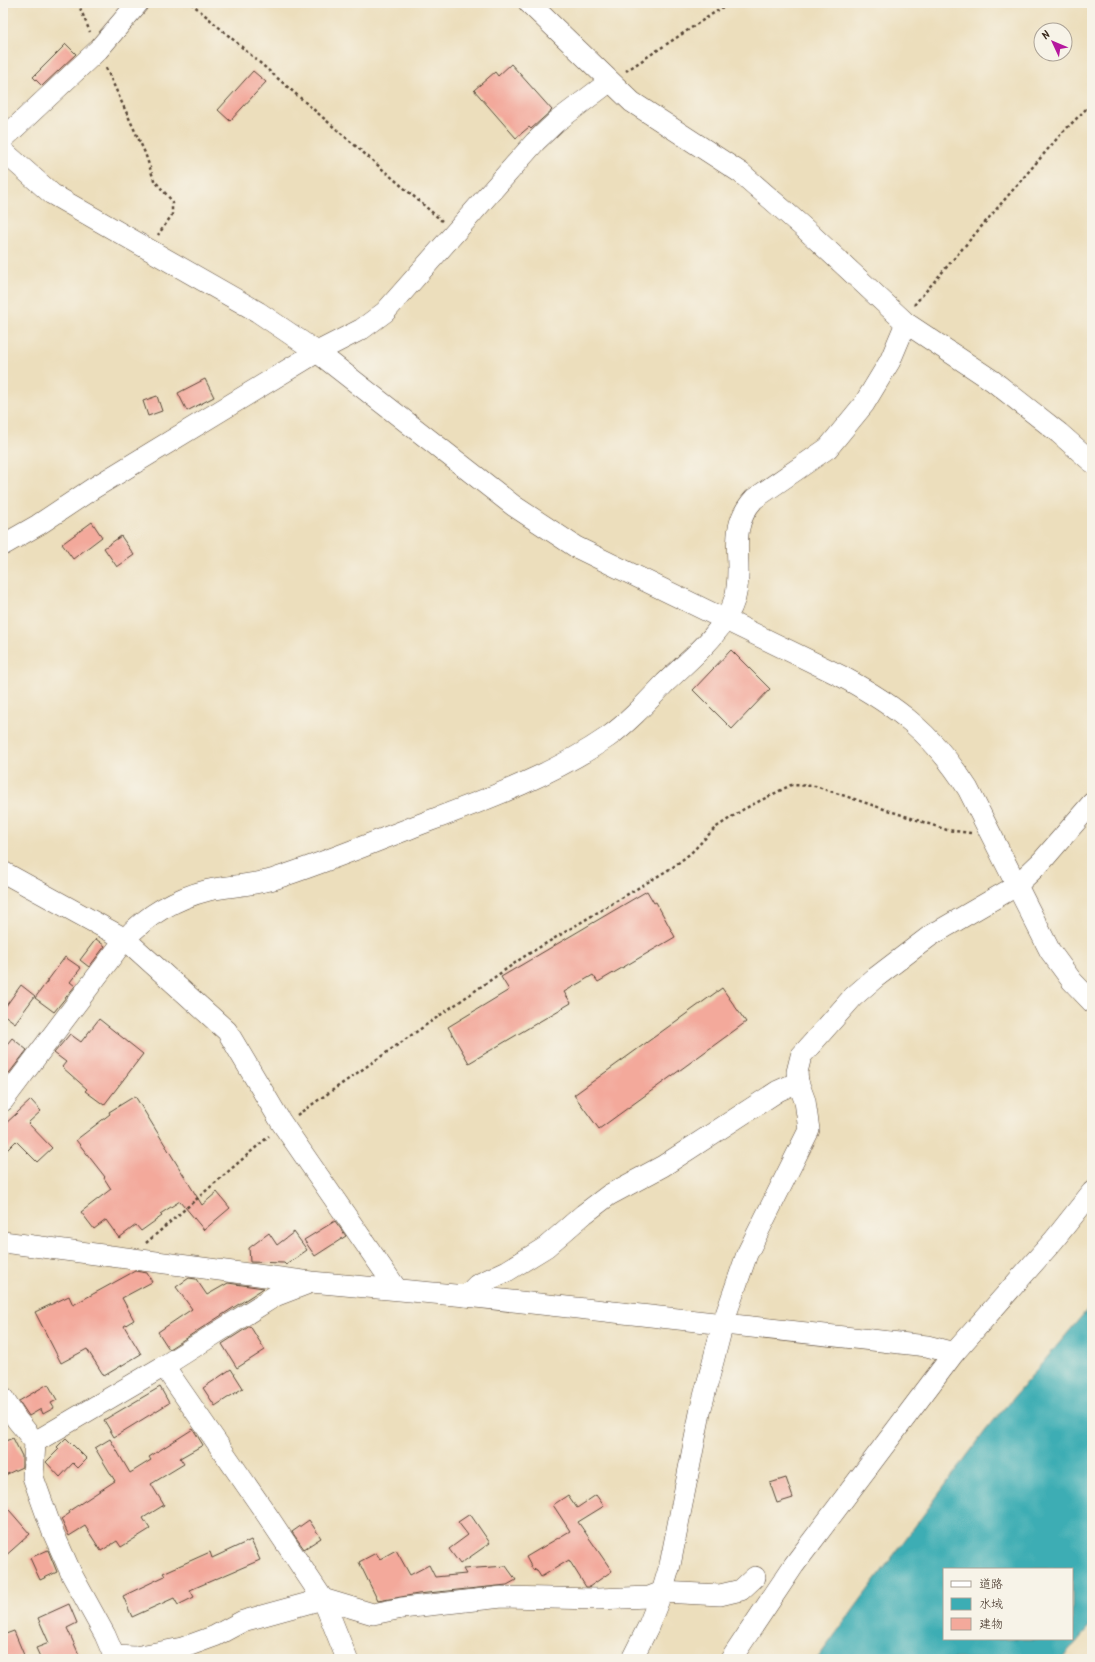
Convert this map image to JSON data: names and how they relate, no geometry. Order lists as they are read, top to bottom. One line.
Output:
{"legend":["道路","水域","建物"],"north":"top left"}
